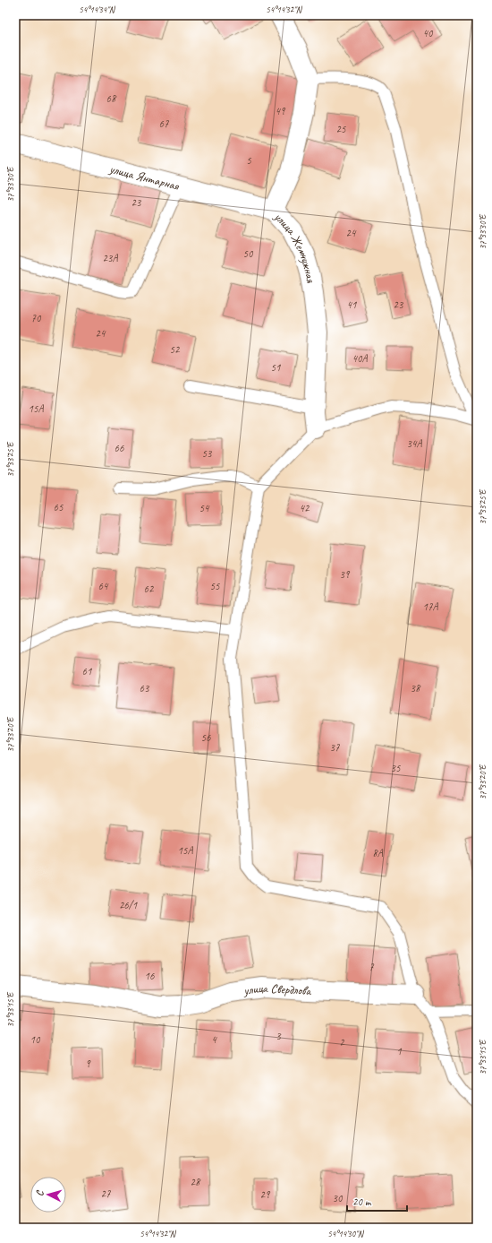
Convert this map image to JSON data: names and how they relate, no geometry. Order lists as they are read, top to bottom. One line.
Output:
{"streets":{"street":["улица Янтарная","улица Жемчужная","улица Свердлова"]},"crossings":[["улица Янтарная","улица Жемчужная"]],"house_numbers":["40","68","49","67","25","5","23","24","50","23А","41","23","70","24","52","40А","51","15А","34А","66","53","65","54","42","39","64","55","62","17А","61","63","38","56","37","35","15А","8А","26/1","7","16","3","10","4","2","1","9","28","27","29","30"],"scale_bar":"20 m","north":"left","coordinates":["54°14'34\"N","54°14'32\"N","37°33'30\"E","37°33'25\"E","37°33'20\"E","37°33'15\"E","54°14'30\"N"]}
